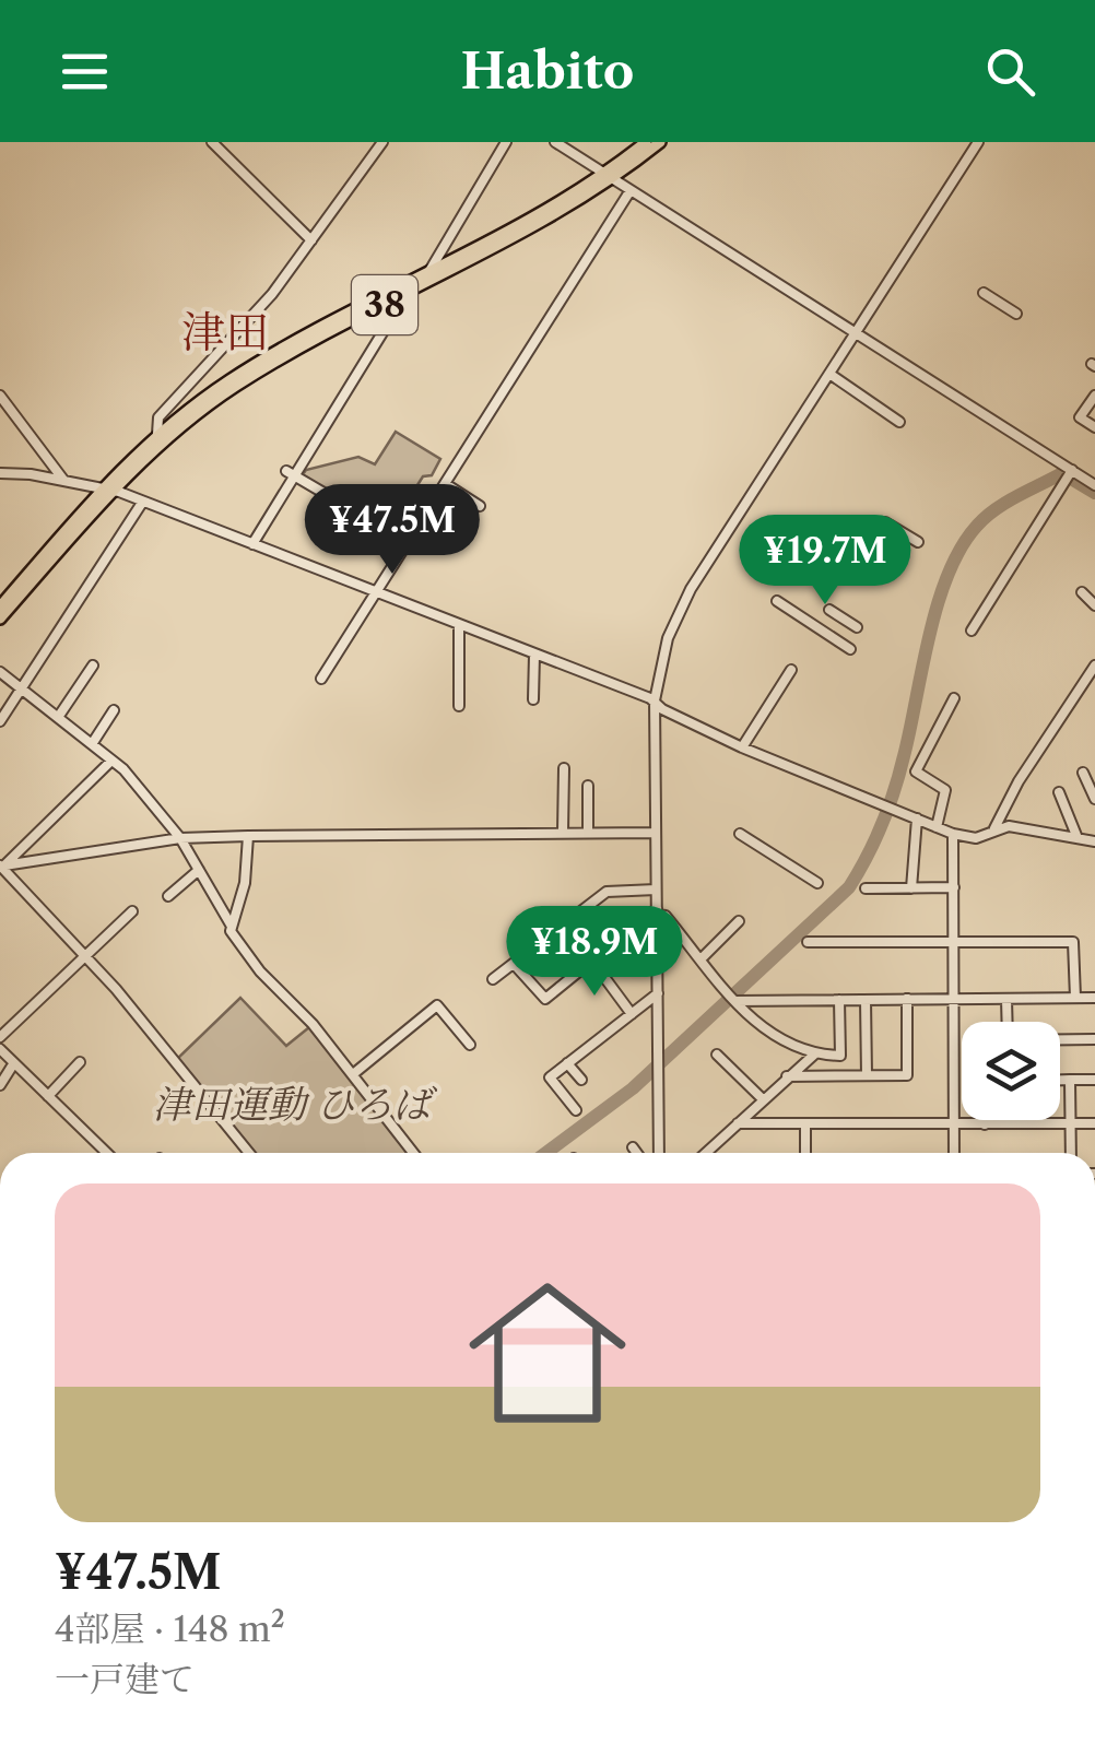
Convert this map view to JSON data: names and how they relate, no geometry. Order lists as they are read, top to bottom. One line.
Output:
{"streets":{"main road":["38"]},"districts":["津田"],"parks":["津田運動 ひろば"],"page":{"header":"Habito","price":["¥47.5M","¥19.7M","¥18.9M"],"list":[{"name":"¥47.5M","note":"4部屋 · 148 m² · 一戸建て"}]}}
